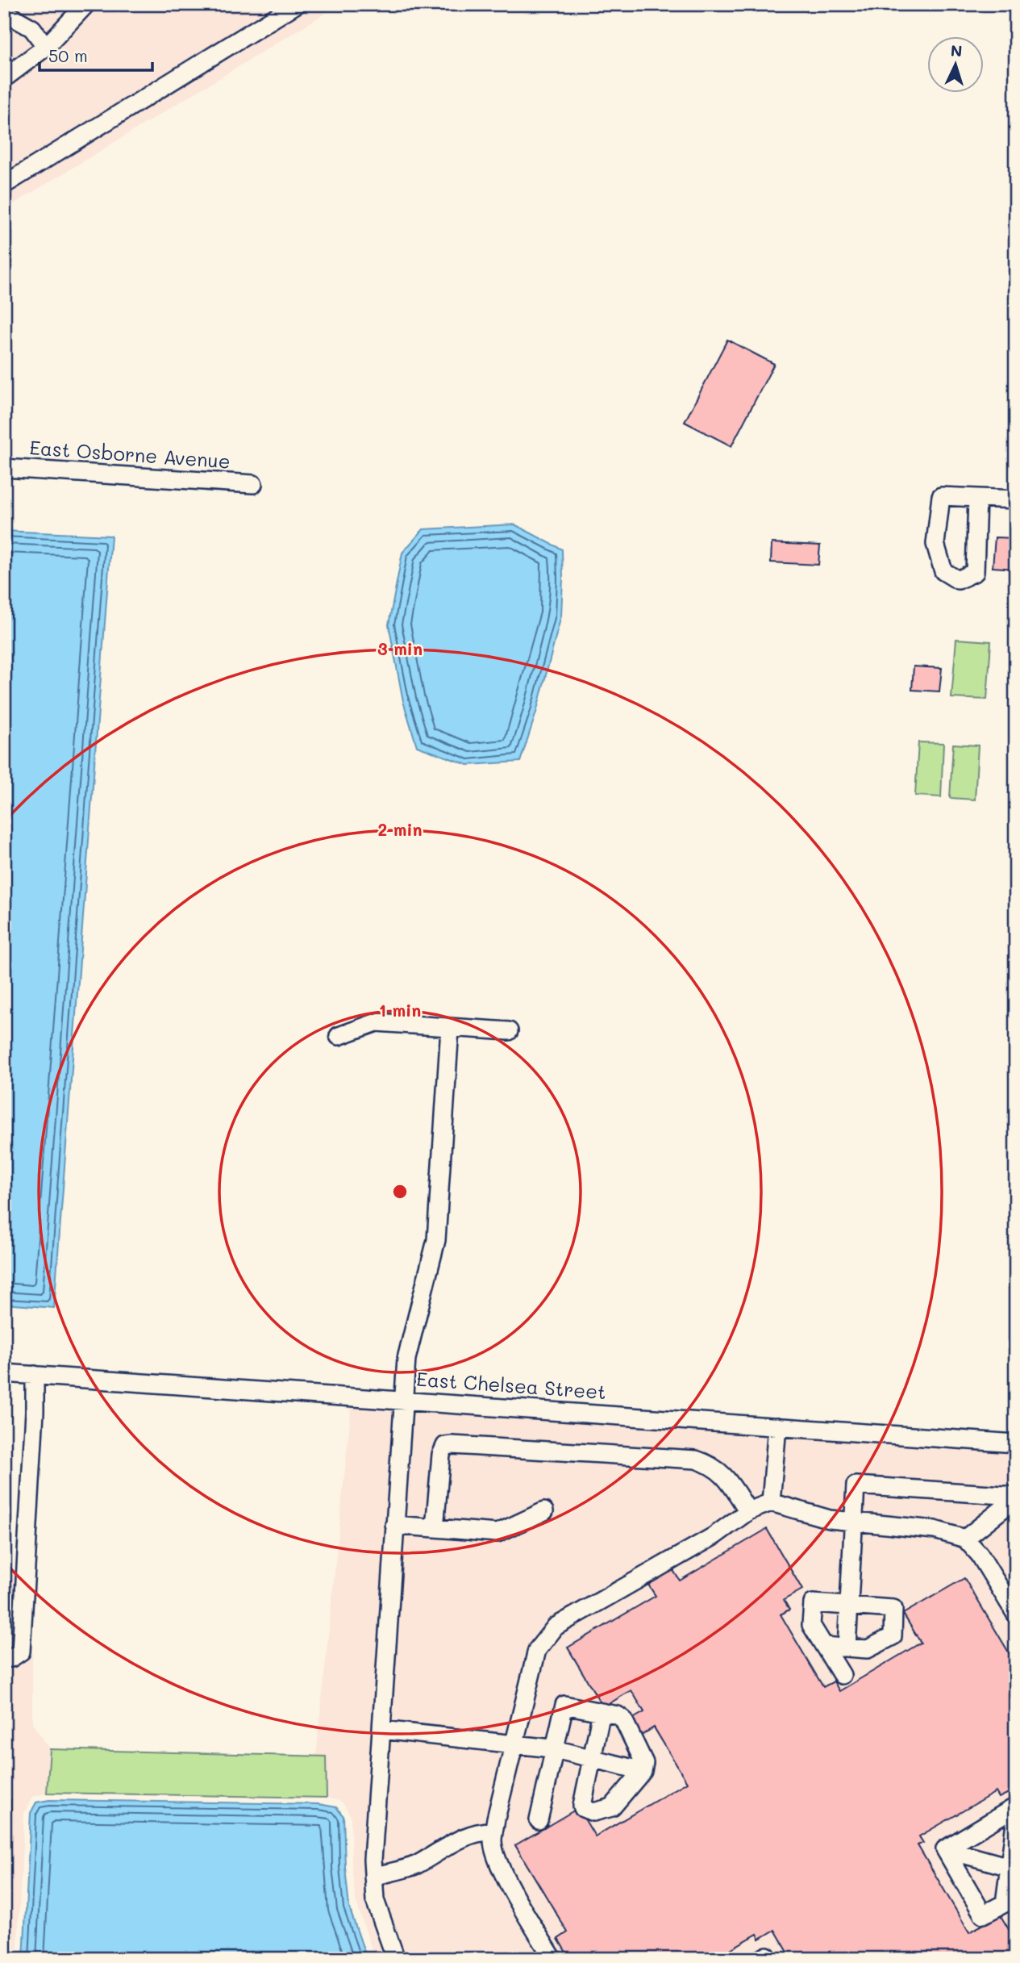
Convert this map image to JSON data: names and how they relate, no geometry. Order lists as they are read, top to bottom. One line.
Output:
{"streets":{"street":["East Osborne Avenue","East Chelsea Street"]},"scale_bar":"50 m","north":"top","rings":["3 min","2 min","1 min"]}
